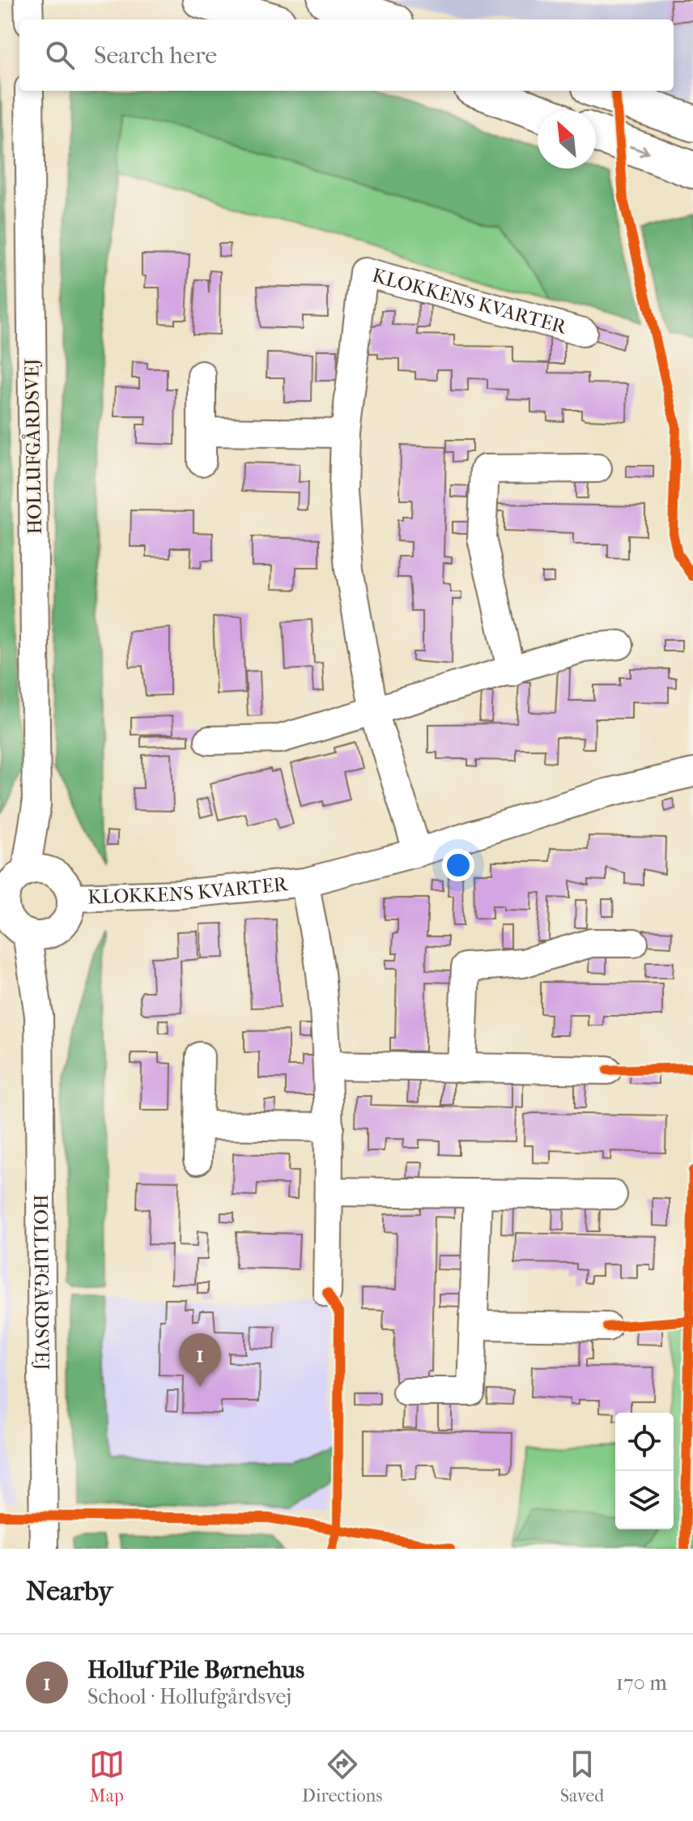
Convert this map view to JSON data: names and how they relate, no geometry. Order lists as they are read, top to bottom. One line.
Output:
{"streets":{"street":["KLOKKENS KVARTER","HOLLUFGÅRDSVEJ"]},"crossings":[["KLOKKENS KVARTER","HOLLUFGÅRDSVEJ"]],"north":"top left","page":{"search":"Search here","pins":"1","heading":"Nearby","list":[{"mark":"1","name":"Holluf Pile Børnehus","note":"School · Hollufgårdsvej","value":"170 m"}],"nav":["Map","Directions","Saved"]}}
